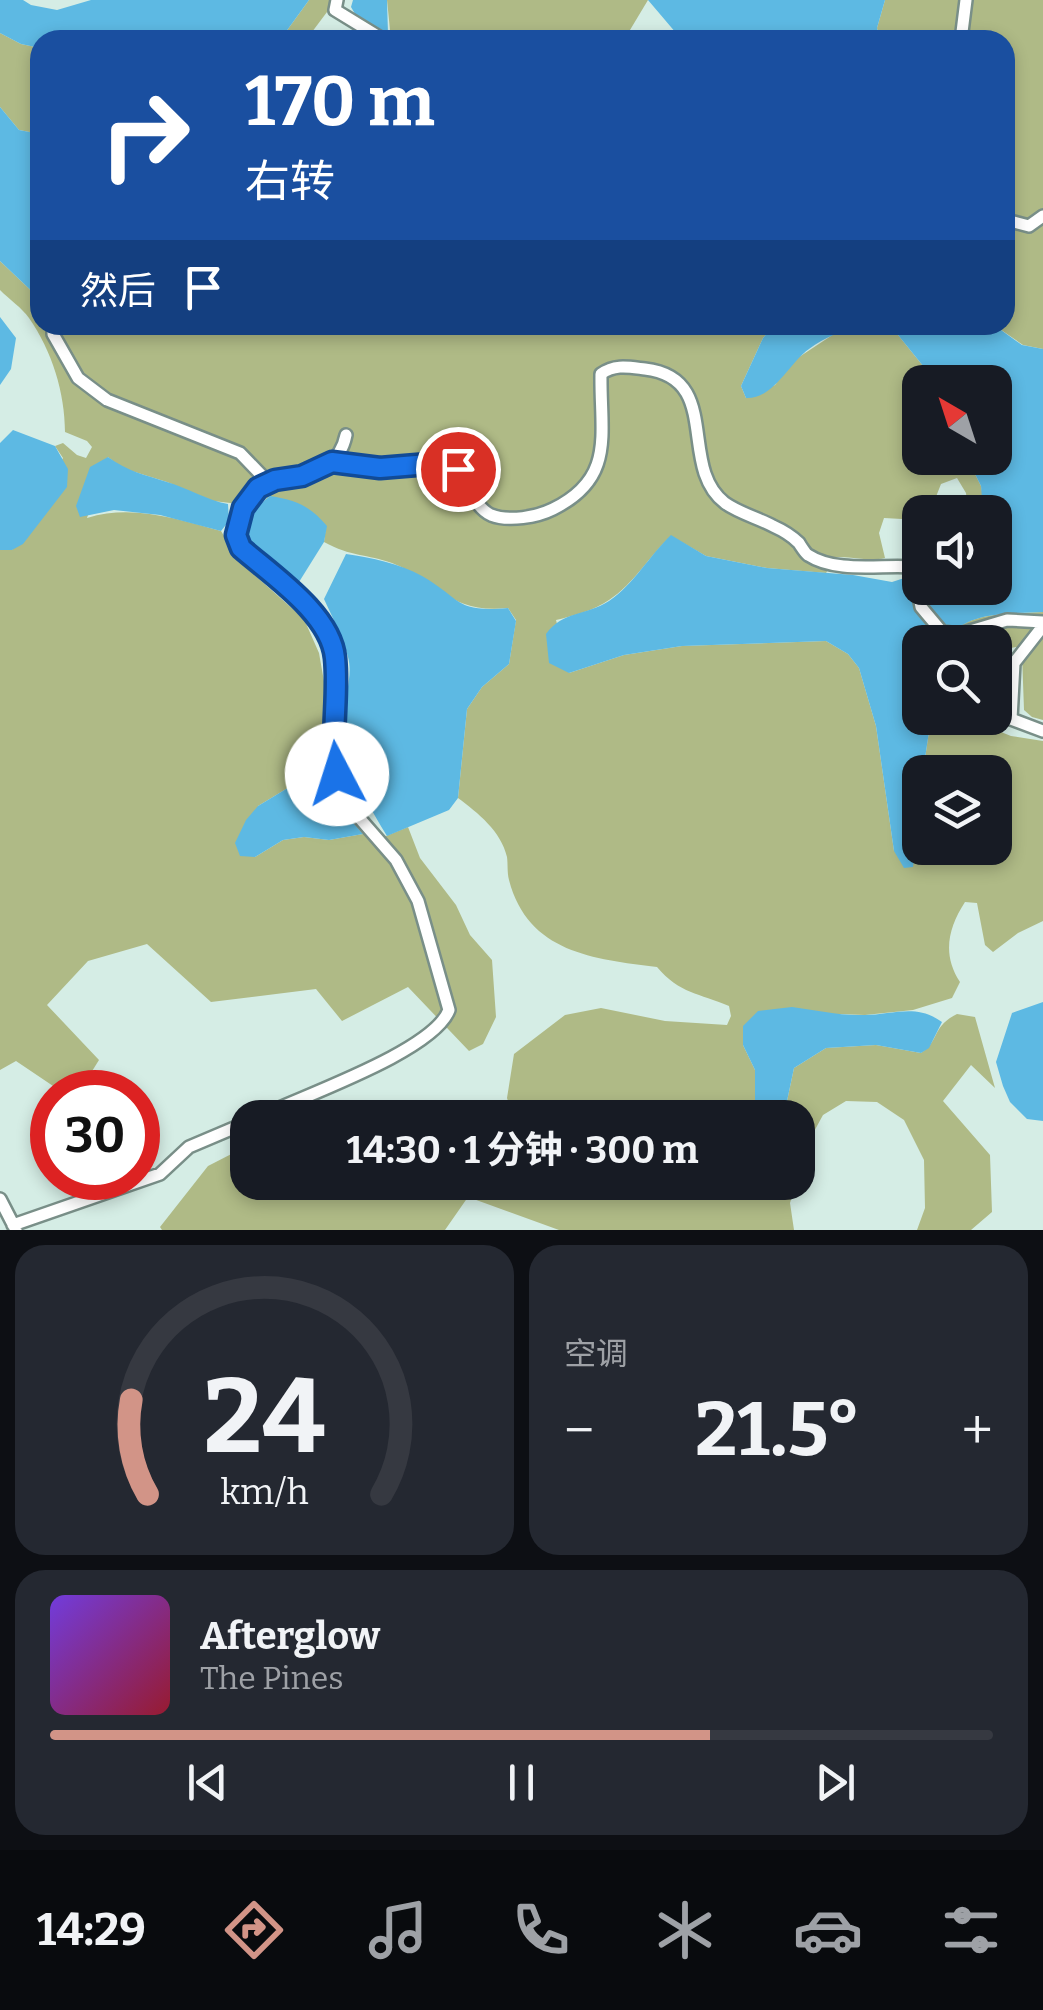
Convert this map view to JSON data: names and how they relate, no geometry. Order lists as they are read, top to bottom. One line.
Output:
{"north":"top left","page":{"turn":["170 m","右转"],"then":"然后","limit":"30","trip":"14:30 · 1 分钟 · 300 m","tile":"空调","heat":["−","21.5°","+"],"song":["Afterglow","The Pines"],"tabs":"14:29","gauge":["24","km/h"]}}
